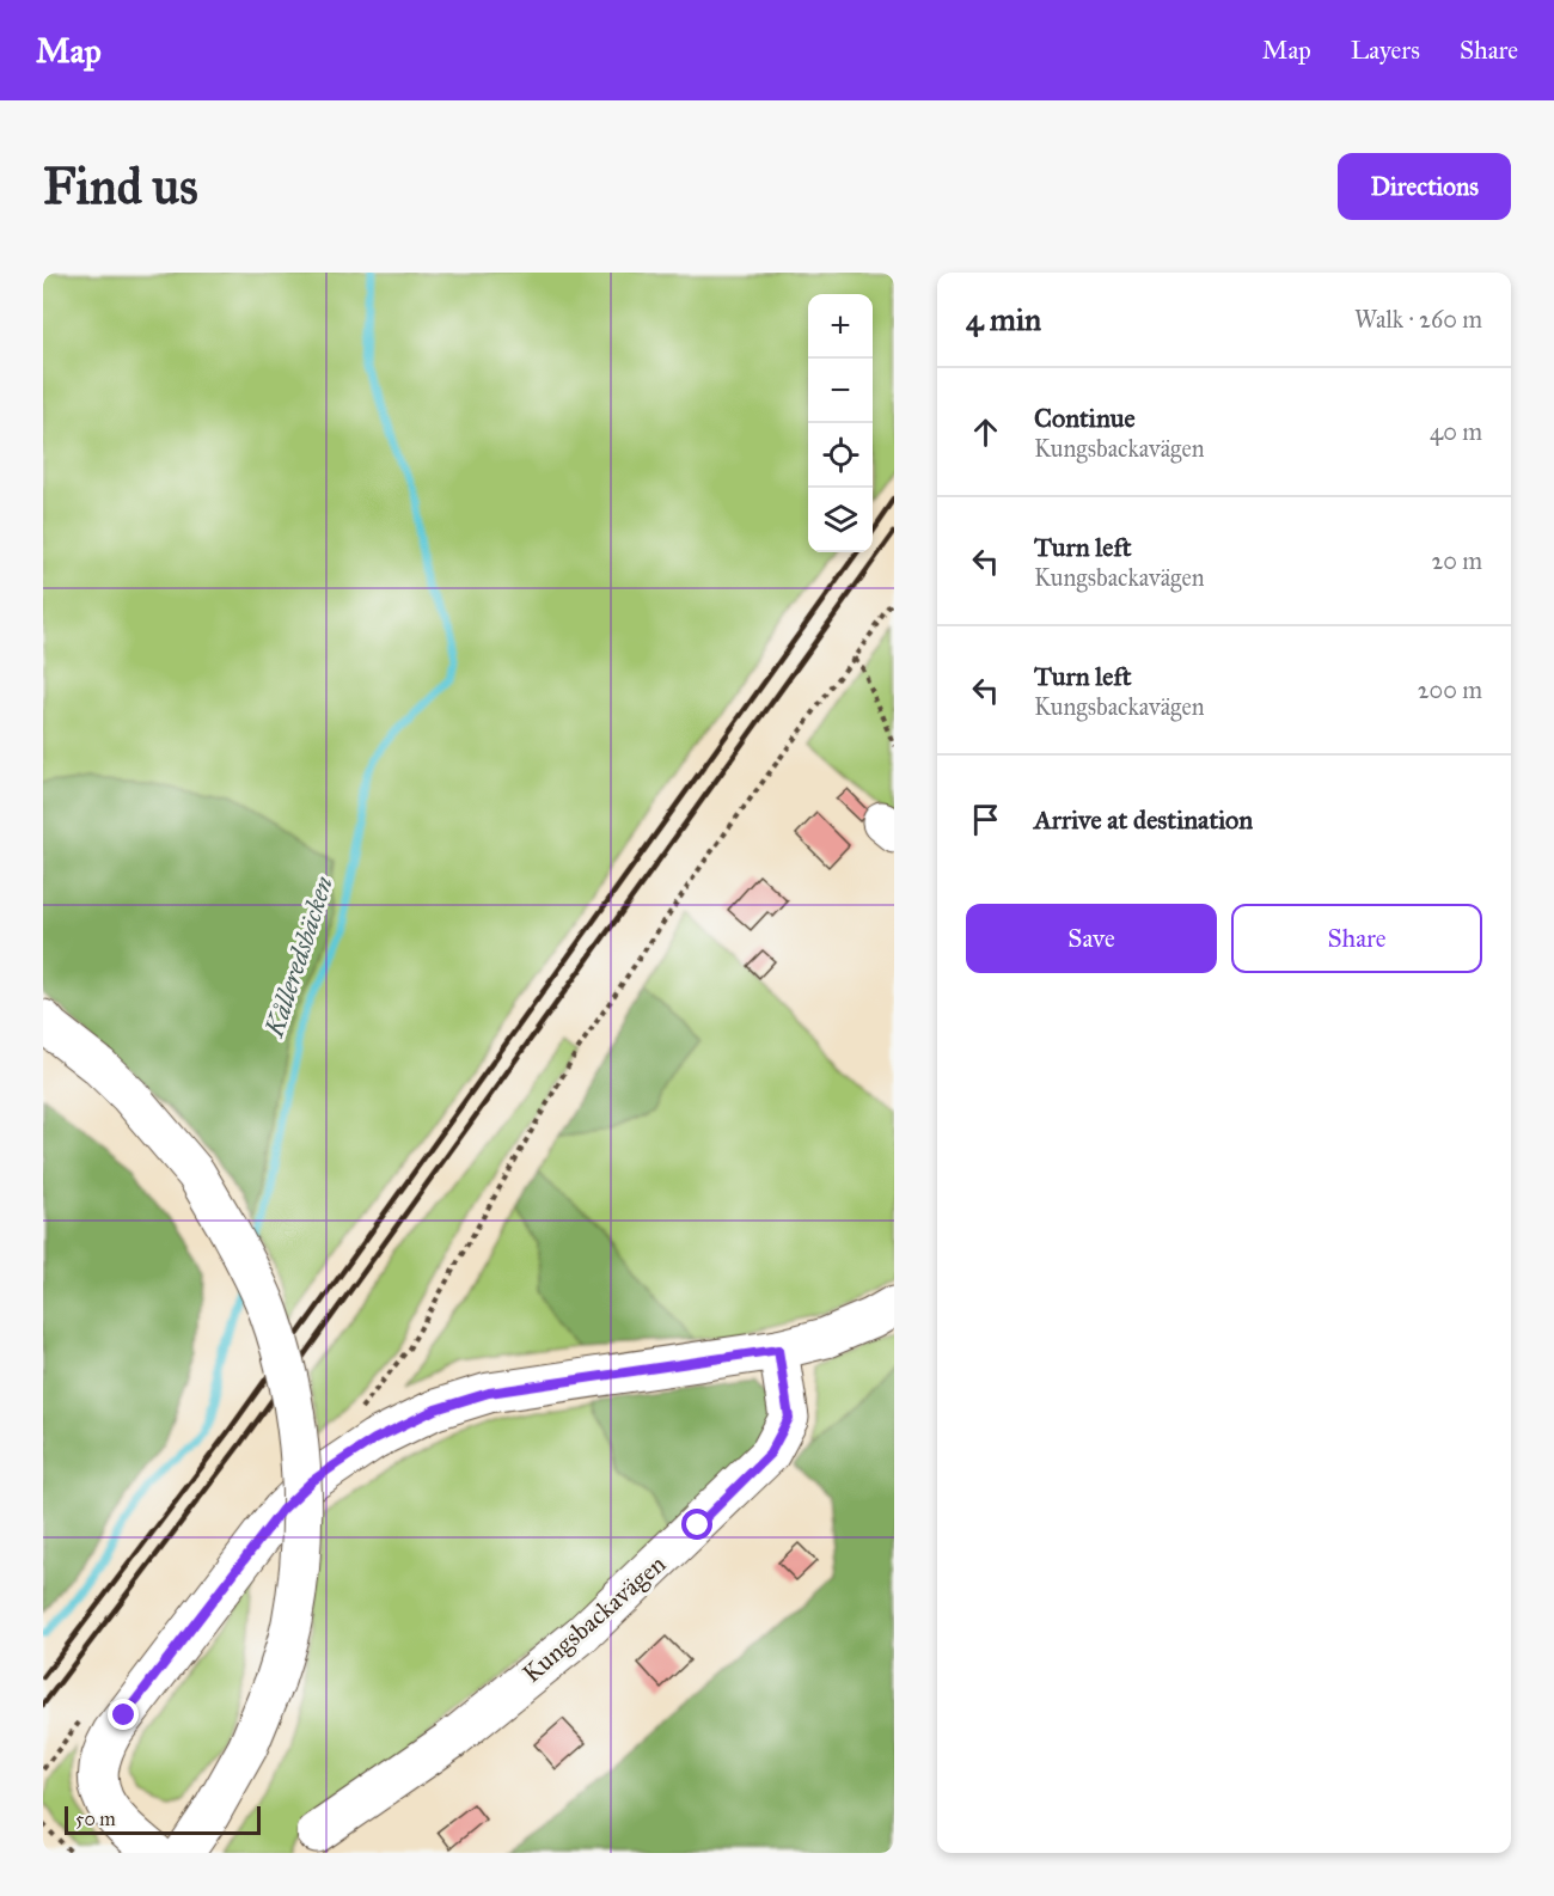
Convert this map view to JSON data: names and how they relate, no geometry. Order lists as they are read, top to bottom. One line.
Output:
{"streets":{"street":["Kungsbackavägen"]},"water":["Kålleredsbäcken"],"scale_bar":"50 m","page":{"header":"Map","nav":["Map","Layers","Share"],"buttons":["Directions",["Save","Share"]],"title":"Find us","heading":["4 min","Walk · 260 m"],"map_buttons":["+","−"],"list":[["Continue","Kungsbackavägen","40 m"],["Turn left","Kungsbackavägen","20 m"],["Turn left","Kungsbackavägen","200 m"],"Arrive at destination"],"scale":"50 m"}}
